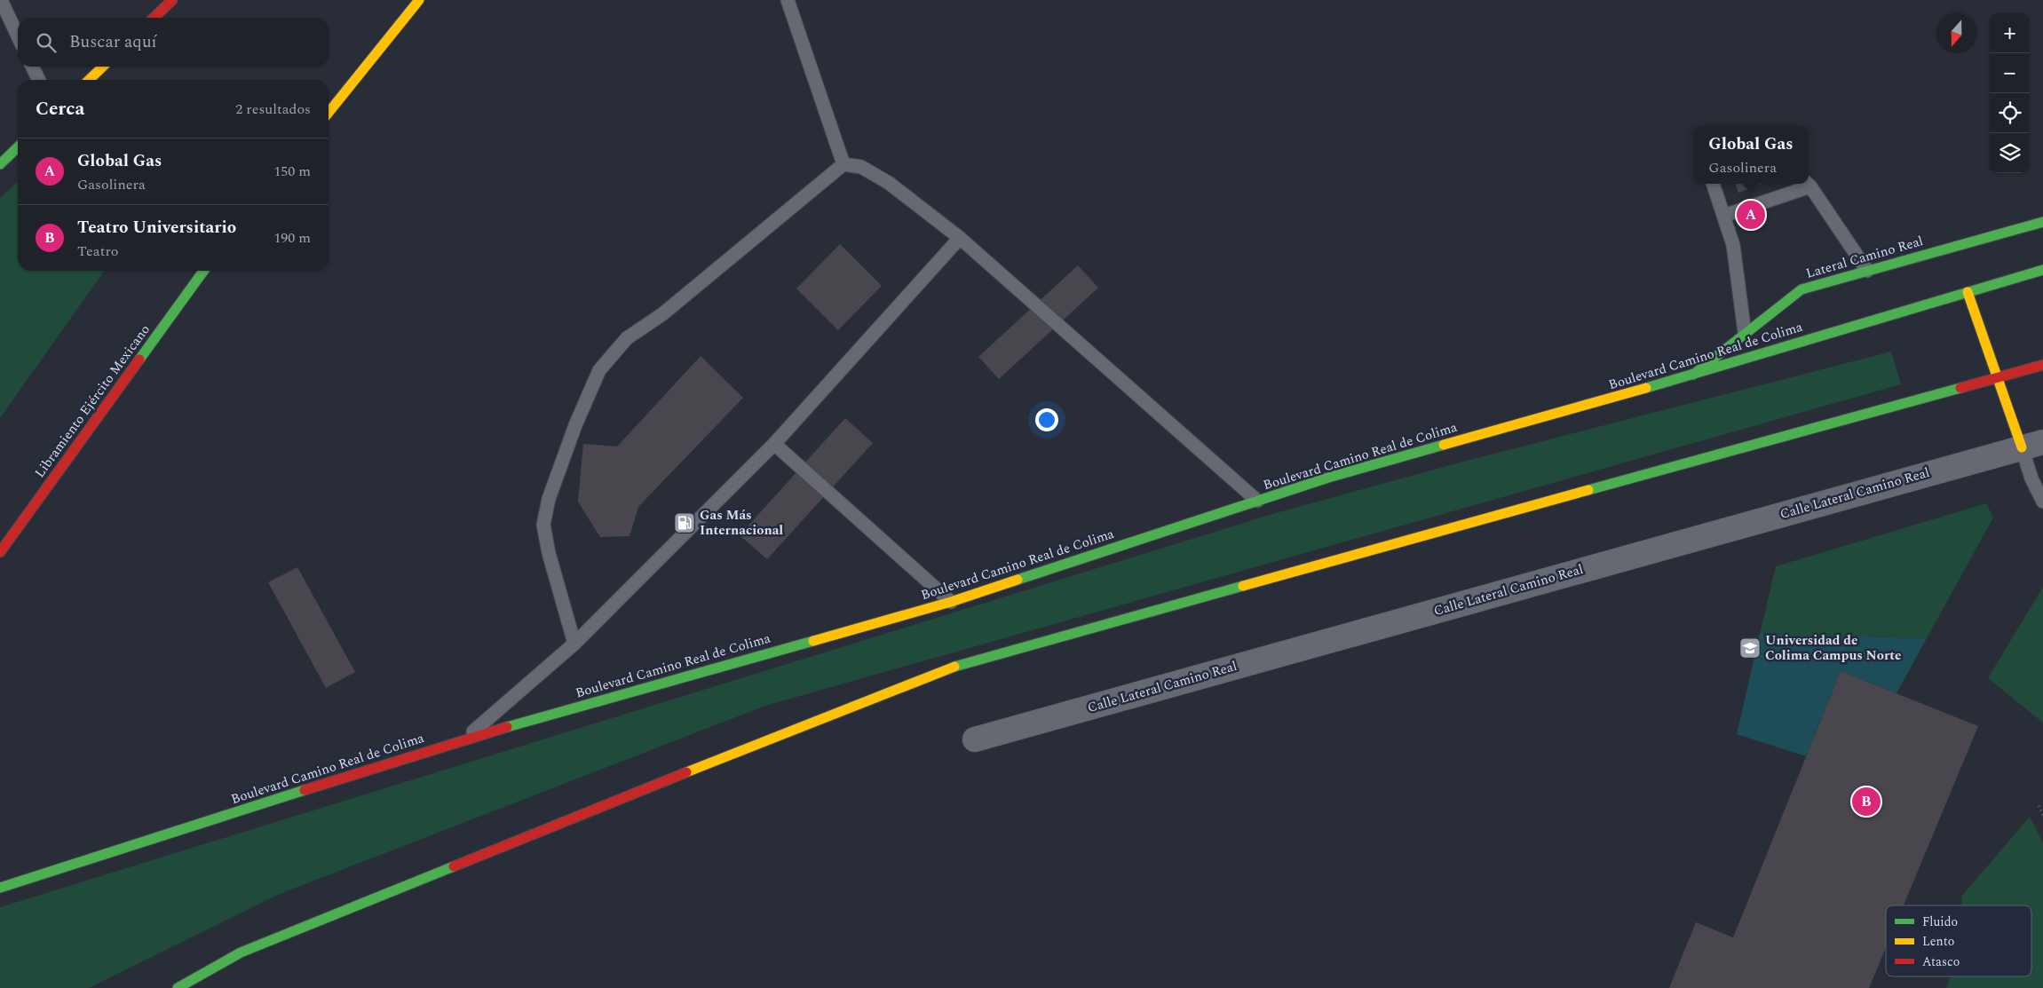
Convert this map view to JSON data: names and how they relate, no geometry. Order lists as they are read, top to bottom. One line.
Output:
{"streets":{"main road":["Lateral Camino Real","Boulevard Camino Real de Colima","Libramiento Ejército Mexicano"],"street":["Calle Lateral Camino Real"]},"crossings":[["Lateral Camino Real","Boulevard Camino Real de Colima"]],"places":{"fuel station":["Gas Más Internacional"],"school or university":["Universidad de Colima Campus Norte"]},"legend":["Fluido","Lento","Atasco"],"north":"bottom","page":{"map_buttons":["+","−"],"search":"Buscar aquí","heading":["Cerca","2 resultados"],"popup":["Global Gas","Gasolinera"],"list":[{"mark":"A","name":"Global Gas","note":"Gasolinera","value":"150 m"},{"mark":"B","name":"Teatro Universitario","note":"Teatro","value":"190 m"}],"pins":["A","B"]}}
